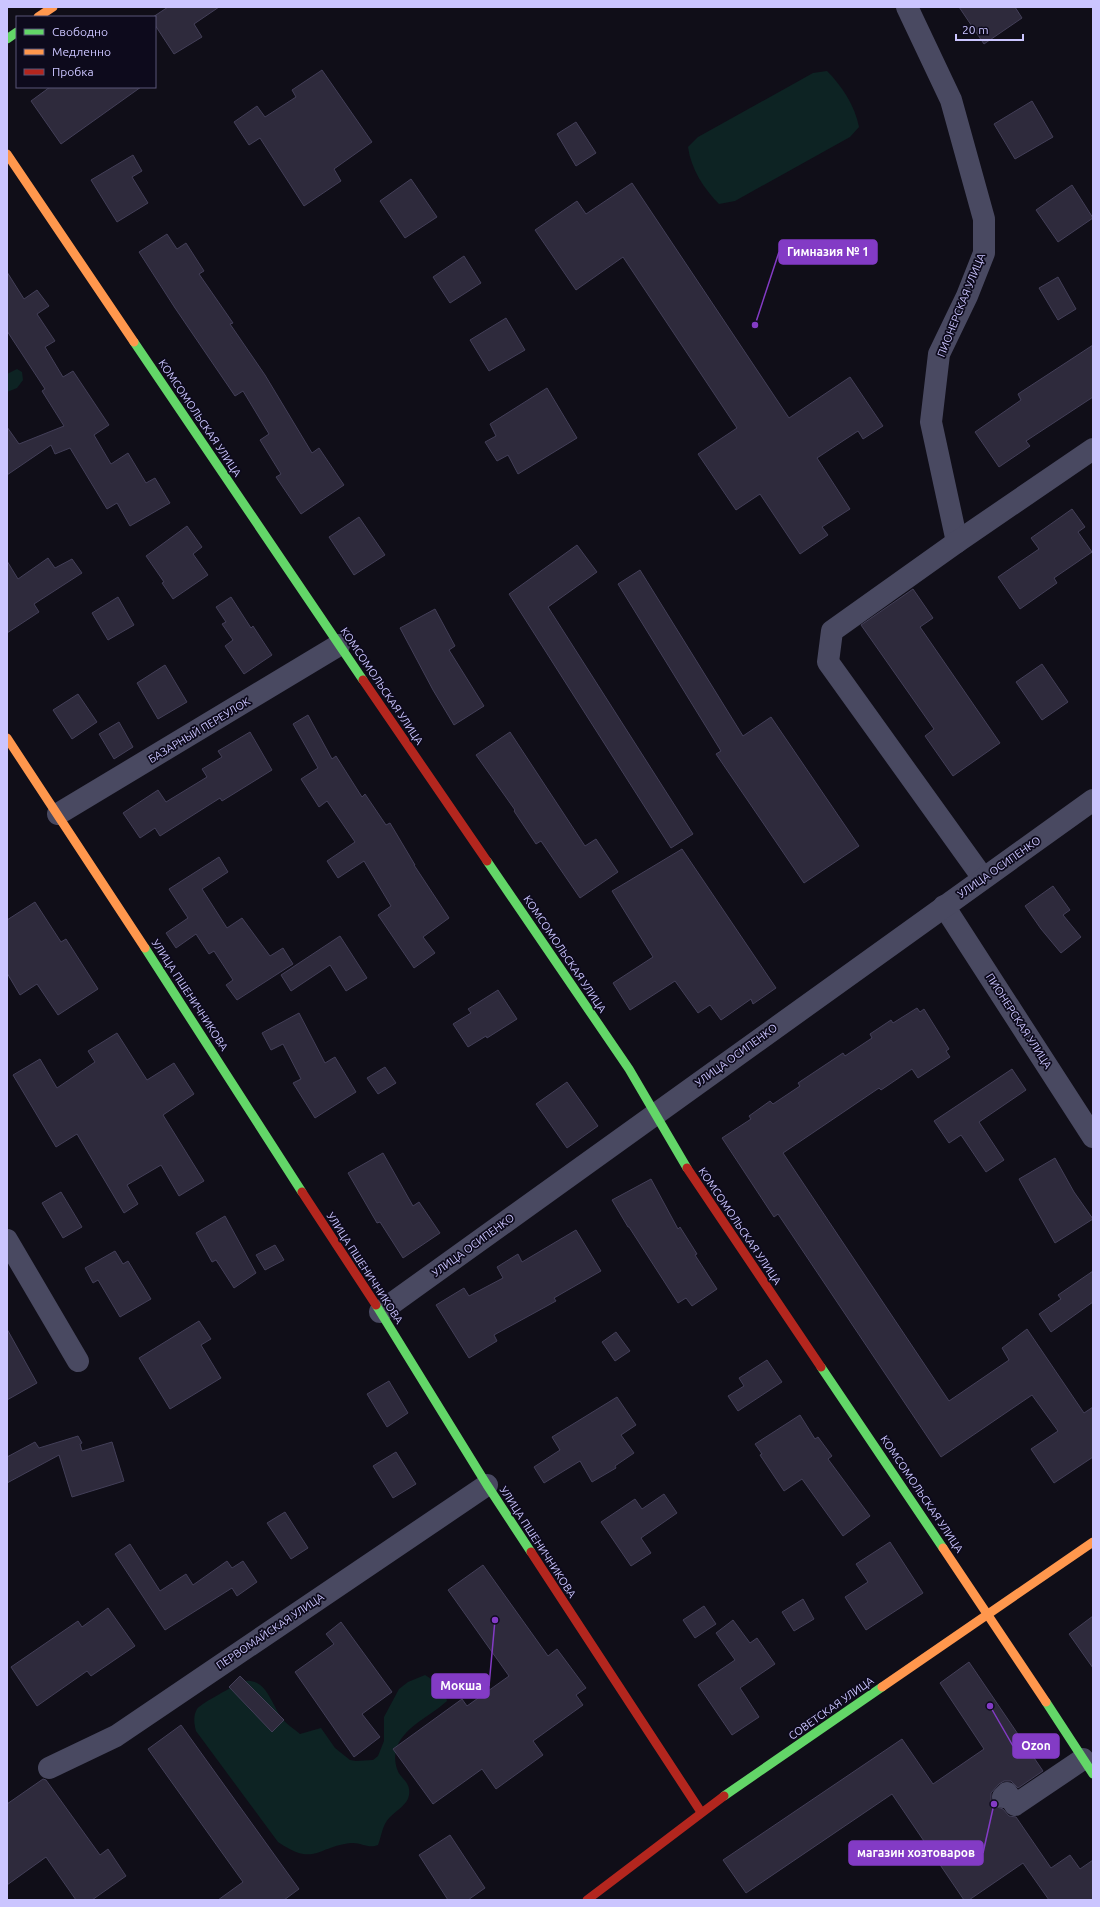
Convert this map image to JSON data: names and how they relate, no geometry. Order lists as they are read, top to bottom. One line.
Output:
{"streets":{"street":["ПИОНЕРСКАЯ УЛИЦА","КОМСОМОЛЬСКАЯ УЛИЦА","БАЗАРНЫЙ ПЕРЕУЛОК","УЛИЦА ОСИПЕНКО","УЛИЦА ПШЕНИЧНИКОВА","ПЕРВОМАЙСКАЯ УЛИЦА","СОВЕТСКАЯ УЛИЦА"]},"crossings":[["ПИОНЕРСКАЯ УЛИЦА","УЛИЦА ОСИПЕНКО"],["КОМСОМОЛЬСКАЯ УЛИЦА","БАЗАРНЫЙ ПЕРЕУЛОК"],["КОМСОМОЛЬСКАЯ УЛИЦА","УЛИЦА ОСИПЕНКО"],["КОМСОМОЛЬСКАЯ УЛИЦА","СОВЕТСКАЯ УЛИЦА"],["БАЗАРНЫЙ ПЕРЕУЛОК","УЛИЦА ПШЕНИЧНИКОВА"],["УЛИЦА ОСИПЕНКО","УЛИЦА ПШЕНИЧНИКОВА"],["УЛИЦА ПШЕНИЧНИКОВА","ПЕРВОМАЙСКАЯ УЛИЦА"],["УЛИЦА ПШЕНИЧНИКОВА","СОВЕТСКАЯ УЛИЦА"]],"places":["Гимназия № 1","Мокша","Ozon","магазин хозтоваров"],"legend":["Свободно","Медленно","Пробка"],"scale_bar":"20 m"}
